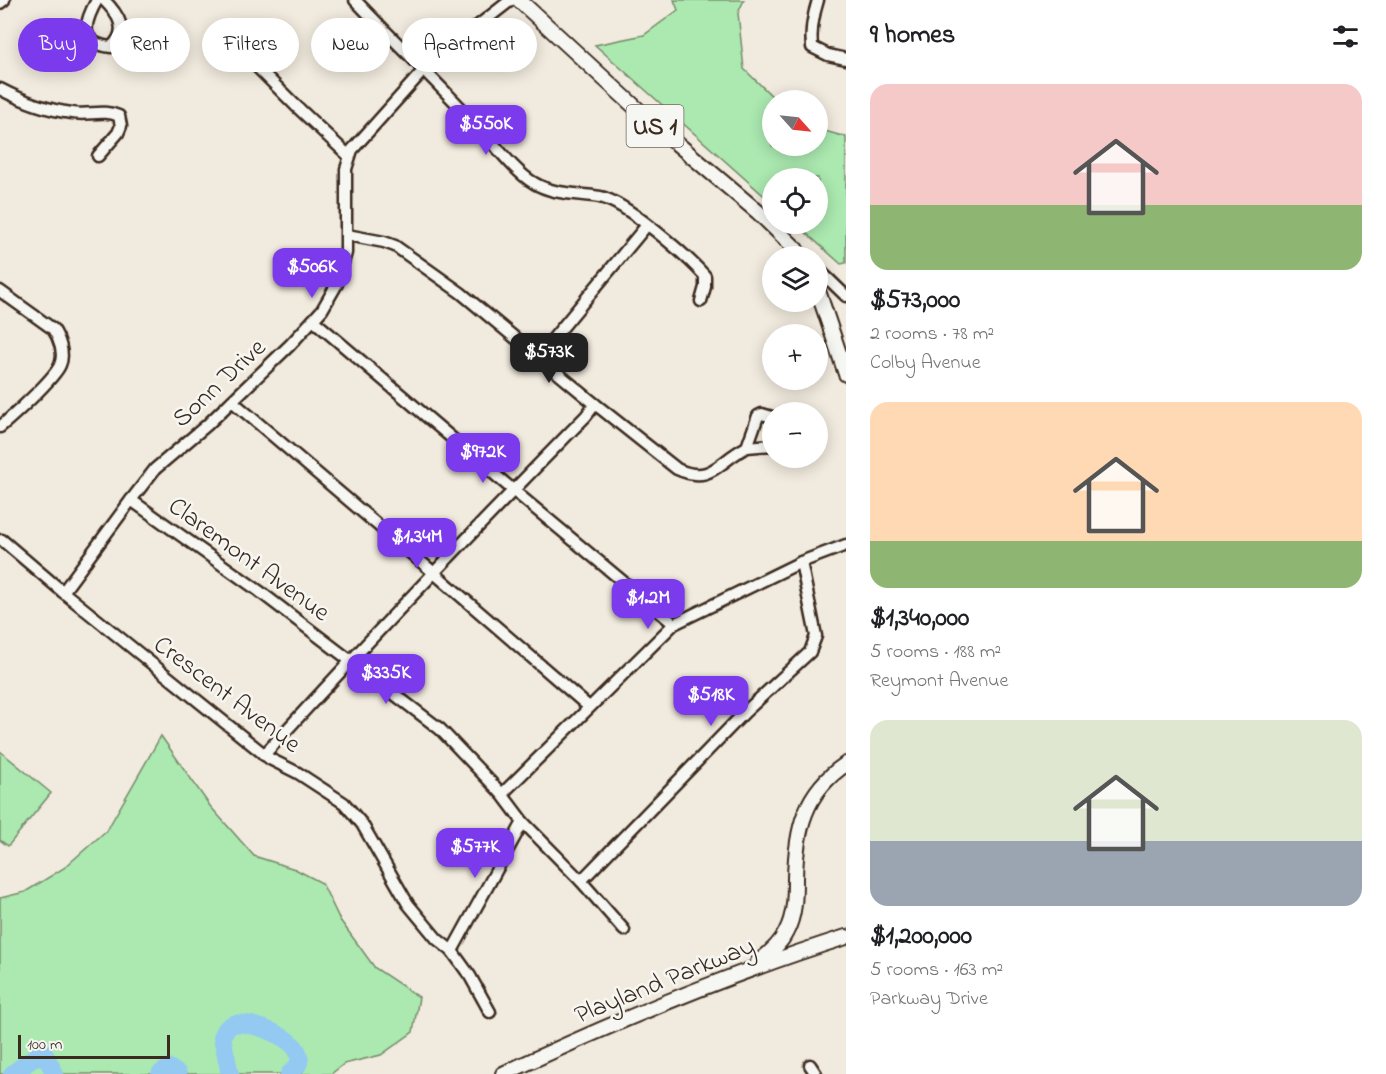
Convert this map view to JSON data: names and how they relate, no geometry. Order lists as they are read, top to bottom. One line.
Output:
{"streets":{"main road":["US 1","Playland Parkway"],"street":["Sonn Drive","Claremont Avenue","Crescent Avenue"]},"crossings":[["Sonn Drive","Claremont Avenue"],["Sonn Drive","Crescent Avenue"]],"scale_bar":"100 m","north":"bottom right","page":{"heading":"9 homes","chip":["Buy","Rent","Filters","New","Apartment"],"list":[{"name":"$573,000","note":"2 rooms · 78 m² · Colby Avenue"},{"name":"$1,340,000","note":"5 rooms · 188 m² · Reymont Avenue"},{"name":"$1,200,000","note":"5 rooms · 163 m² · Parkway Drive"}],"map_buttons":["+","−"],"price":["$550K","$506K","$573K","$972K","$1.34M","$1.2M","$335K","$518K","$577K"],"scale":"100 m"}}
